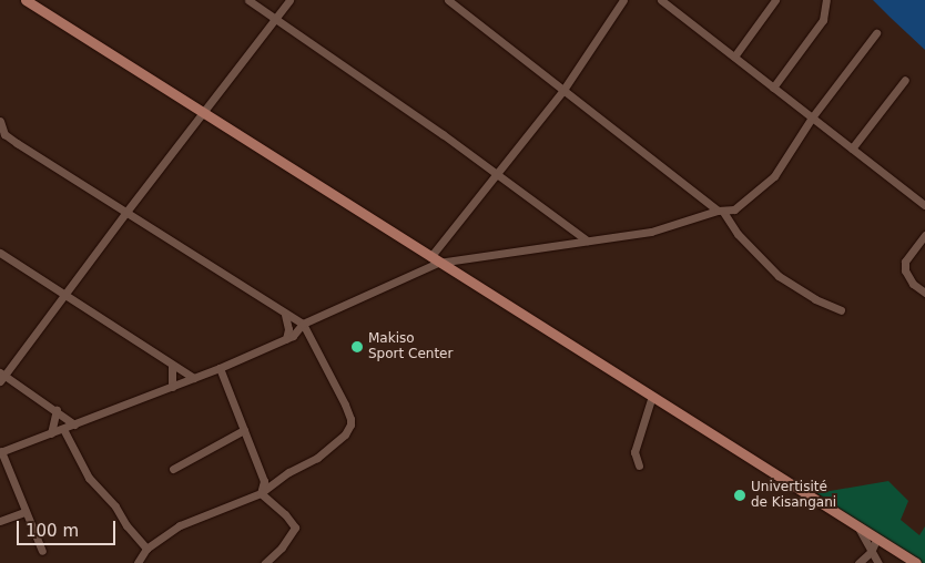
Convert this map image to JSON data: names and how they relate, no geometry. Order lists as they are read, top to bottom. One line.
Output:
{"places":["Makiso Sport Center","Univertisité de Kisangani"],"scale_bar":"100 m"}
